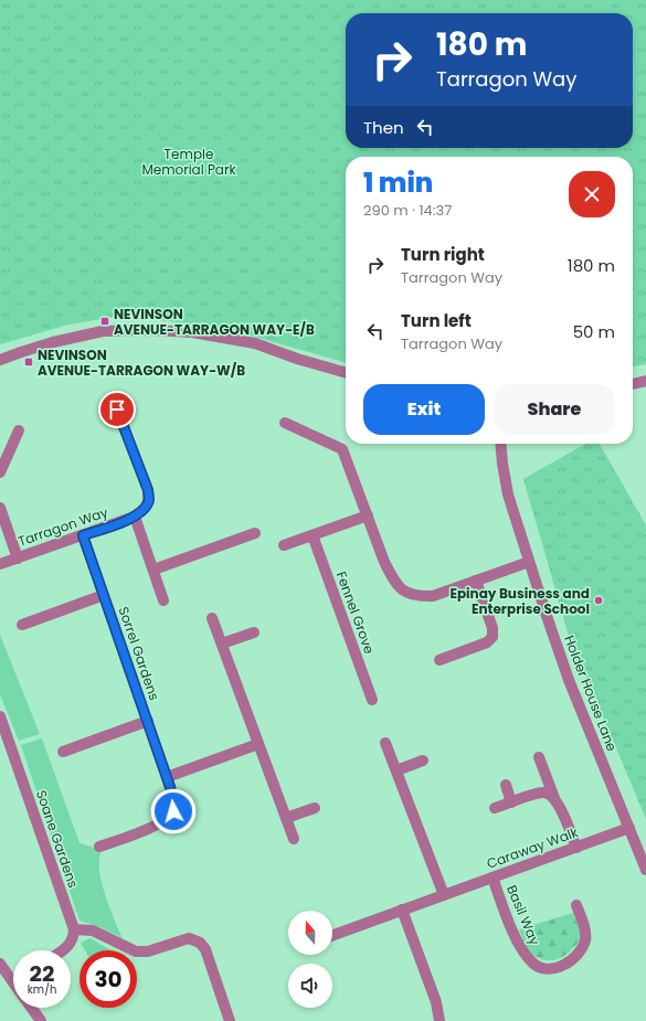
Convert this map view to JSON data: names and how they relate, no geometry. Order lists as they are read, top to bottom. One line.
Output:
{"streets":{"street":["Tarragon Way","Fennel Grove","Sorrel Gardens","Holder House Lane","Soane Gardens","Caraway Walk","Basil Way"]},"crossings":[["Tarragon Way","Sorrel Gardens"],["Holder House Lane","Caraway Walk"],["Caraway Walk","Basil Way"]],"parks":["Temple Memorial Park"],"places":{"transit":["NEVINSON AVENUE-TARRAGON WAY-E/B","NEVINSON AVENUE-TARRAGON WAY-W/B"],"other":["Epinay Business and Enterprise School"]},"north":"top","page":{"turn":["180 m","Tarragon Way"],"then":"Then","heading":["1 min","290 m · 14:37"],"list":[{"name":"Turn right","note":"Tarragon Way","value":"180 m"},{"name":"Turn left","note":"Tarragon Way","value":"50 m"}],"buttons":["Exit","Share"],"speed":"22 km/h","limit":"30"}}
